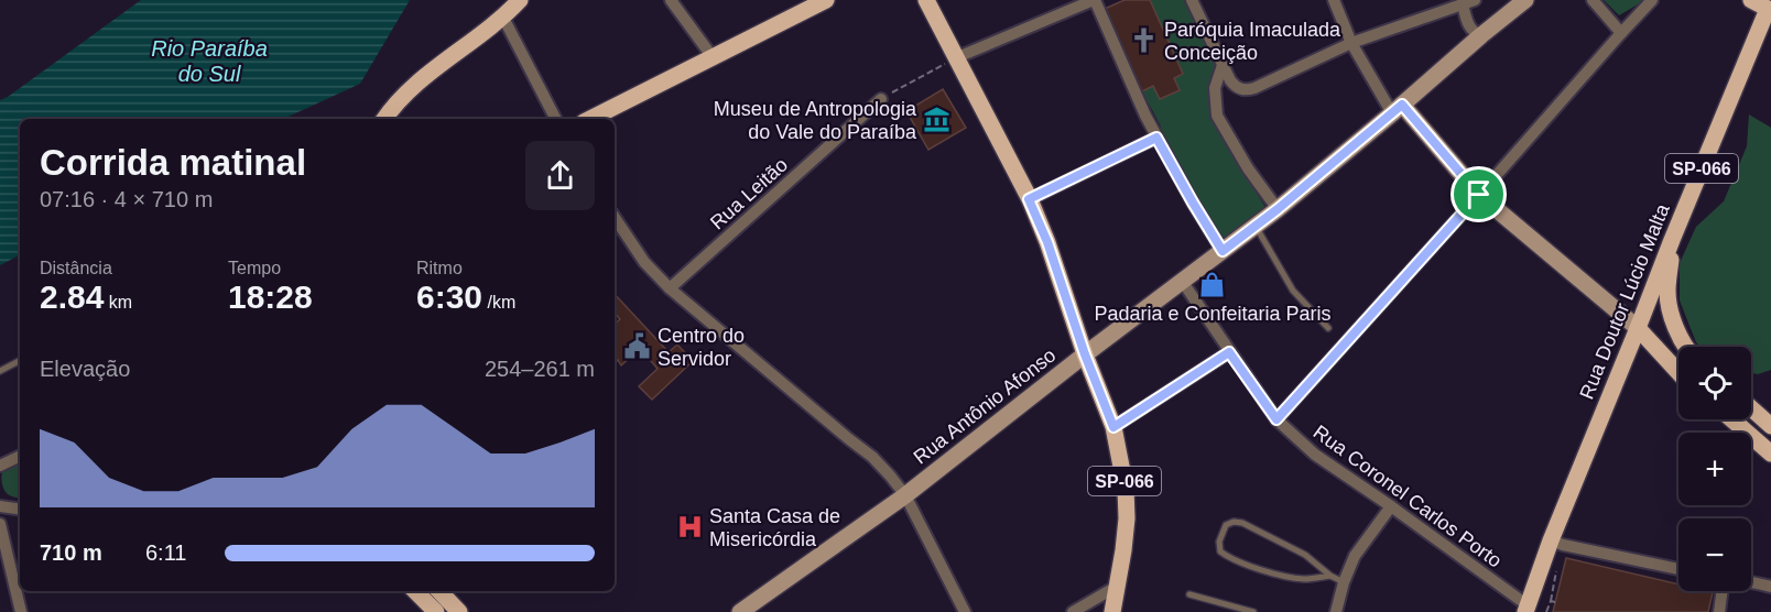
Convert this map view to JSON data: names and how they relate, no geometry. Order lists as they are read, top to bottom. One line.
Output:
{"streets":{"main road":["SP-066","Rua Doutor Lúcio Malta"],"street":["Rua Leitão","Rua Antônio Afonso","Rua Coronel Carlos Porto"]},"crossings":[["SP-066","Rua Doutor Lúcio Malta"],["SP-066","Rua Antônio Afonso"],["Rua Doutor Lúcio Malta","Rua Coronel Carlos Porto"],["Rua Antônio Afonso","Rua Coronel Carlos Porto"]],"water":["Rio Paraíba do Sul"],"places":{"church":["Paróquia Imaculada Conceição"],"museum":["Museu de Antropologia do Vale do Paraíba"],"shop":["Padaria e Confeitaria Paris"],"public building":["Centro do Servidor"],"hospital":["Santa Casa de Misericórdia"]},"page":{"heading":["Corrida matinal","07:16 · 4 × 710 m"],"stats":[["Distância","2.84 km"],["Tempo","18:28"],["Ritmo","6:30 /km"]],"chart":["Elevação","254–261 m"],"map_buttons":["+","−"],"list":[{"name":"710 m","note":"6:11"}]}}
